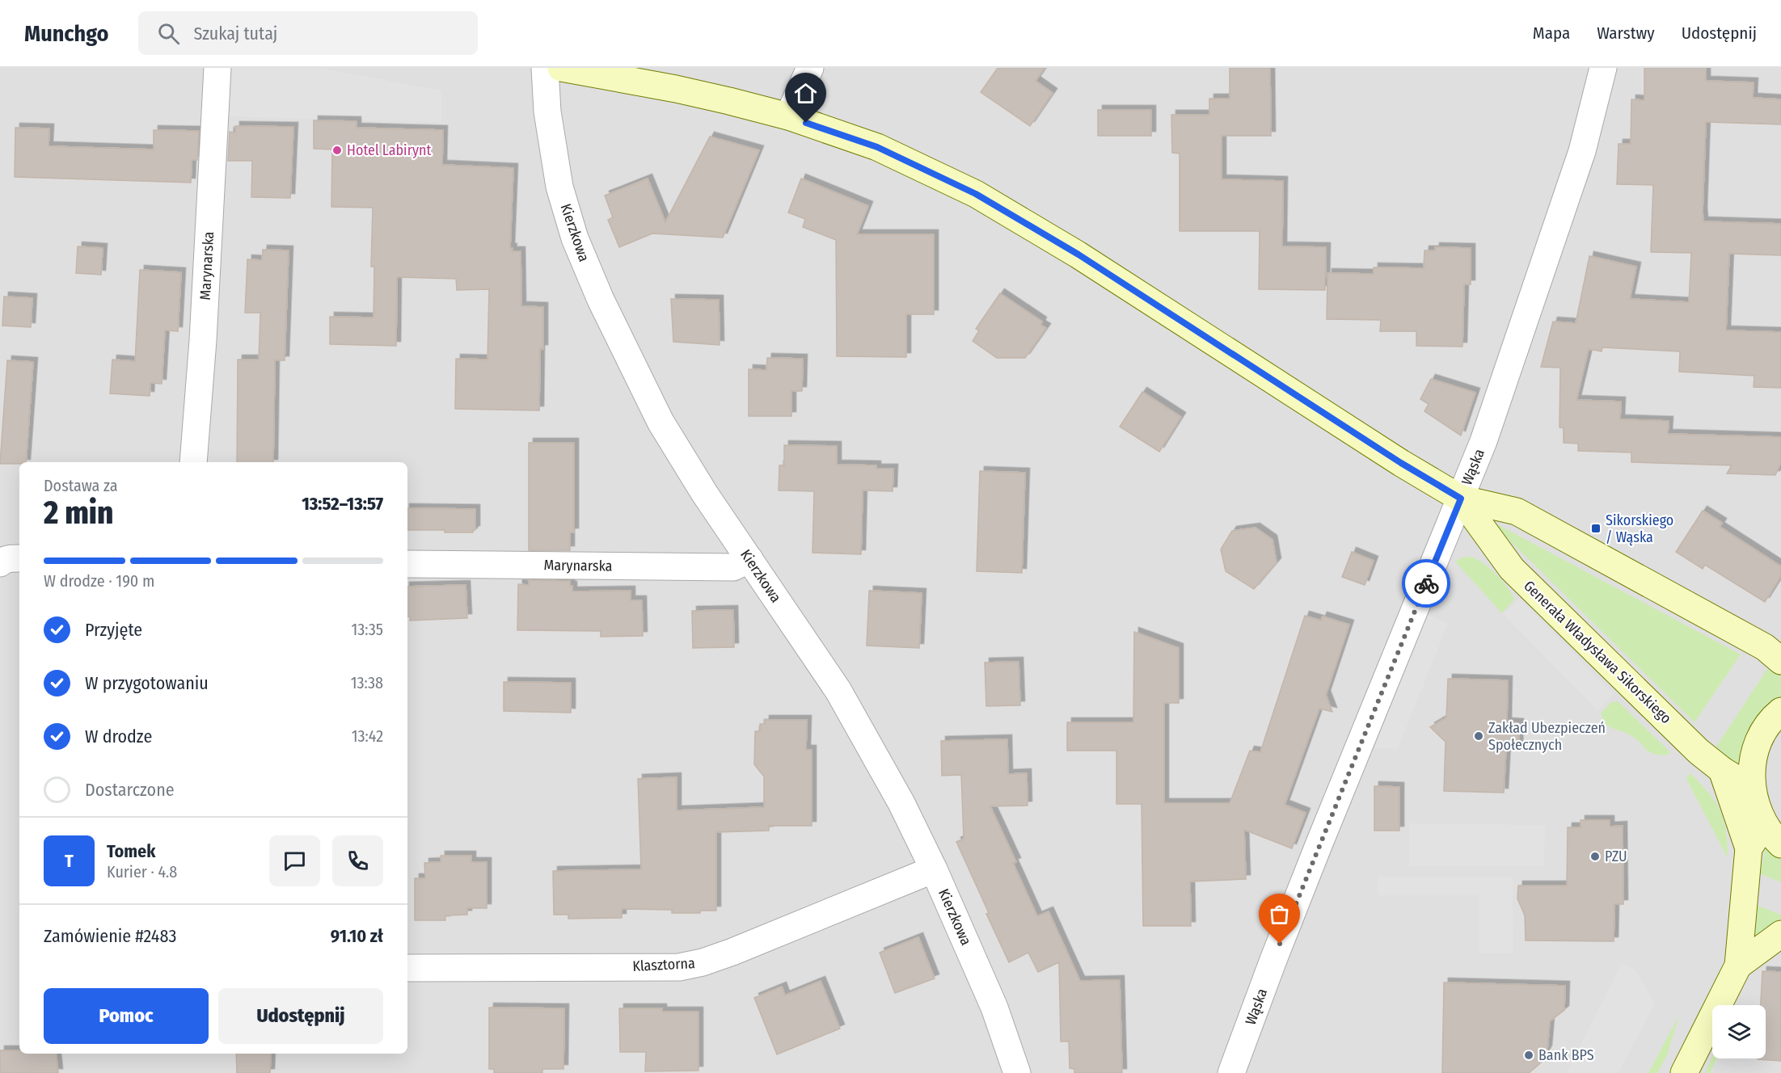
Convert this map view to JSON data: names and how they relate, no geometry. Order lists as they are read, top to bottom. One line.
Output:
{"streets":{"street":["Kierzkowa","Marynarska","Wąska","Generała Władysława Sikorskiego","Klasztorna"]},"crossings":[["Kierzkowa","Marynarska"],["Kierzkowa","Klasztorna"],["Wąska","Generała Władysława Sikorskiego"]],"places":{"other":["Hotel Labirynt","Zakład Ubezpieczeń Społecznych","PZU","Bank BPS"],"transit":["Sikorskiego / Wąska"]},"page":{"header":"Munchgo","search":"Szukaj tutaj","nav":["Mapa","Warstwy","Udostępnij"],"heading":["2 min","Dostawa za","13:52–13:57"],"panel":["Tomek","Kurier · 4.8","Zamówienie #2483","91.10 zł"],"bar":"W drodze · 190 m","list":[["Przyjęte","13:35"],["W przygotowaniu","13:38"],["W drodze","13:42"],"Dostarczone"],"round":"T","buttons":["Pomoc","Udostępnij"]}}
